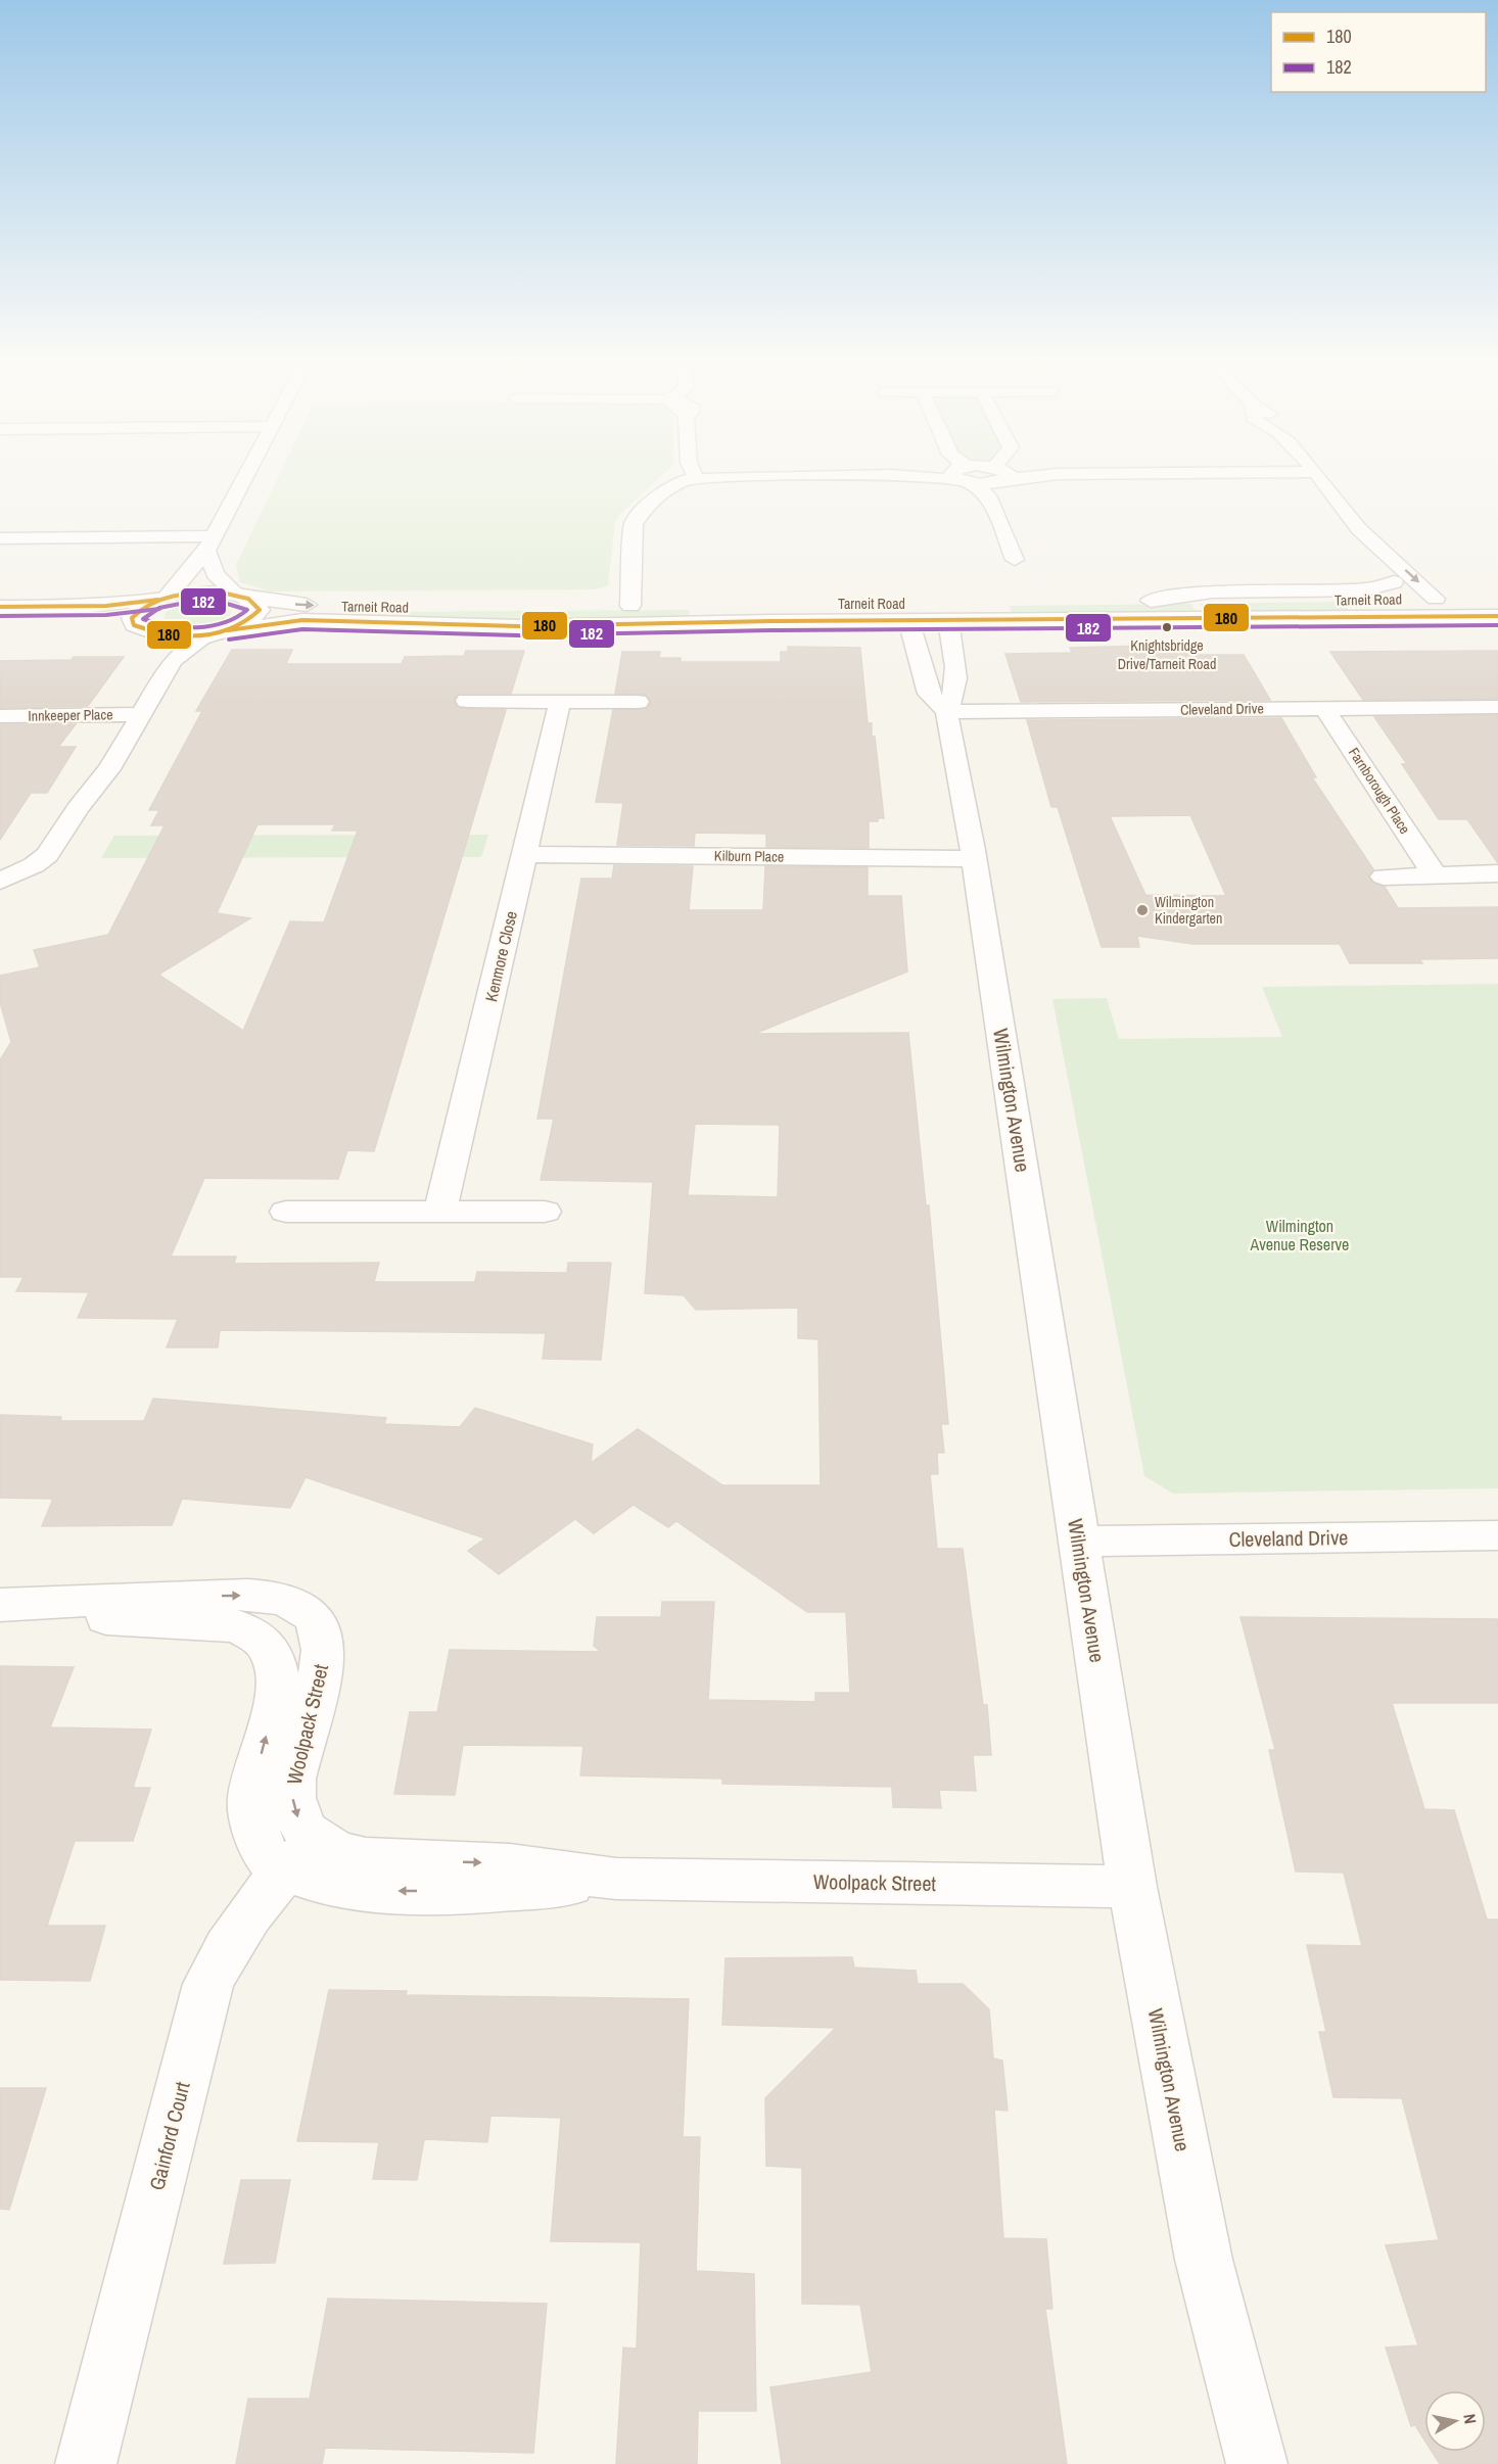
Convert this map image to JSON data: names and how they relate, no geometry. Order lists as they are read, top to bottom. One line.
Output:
{"streets":{"street":["Tarneit Road","Cleveland Drive","Innkeeper Place","Farnborough Place","Kilburn Place","Kenmore Close","Wilmington Avenue","Woolpack Street","Gainford Court"]},"crossings":[["Tarneit Road","Wilmington Avenue"],["Cleveland Drive","Farnborough Place"],["Cleveland Drive","Wilmington Avenue"],["Kilburn Place","Kenmore Close"],["Kilburn Place","Wilmington Avenue"],["Wilmington Avenue","Woolpack Street"],["Woolpack Street","Gainford Court"]],"parks":["Wilmington Avenue Reserve"],"places":["Knightsbridge Drive/Tarneit Road","Wilmington Kindergarten"],"lines":["transit line 180","transit line 182"],"legend":["180","182"],"north":"right"}
